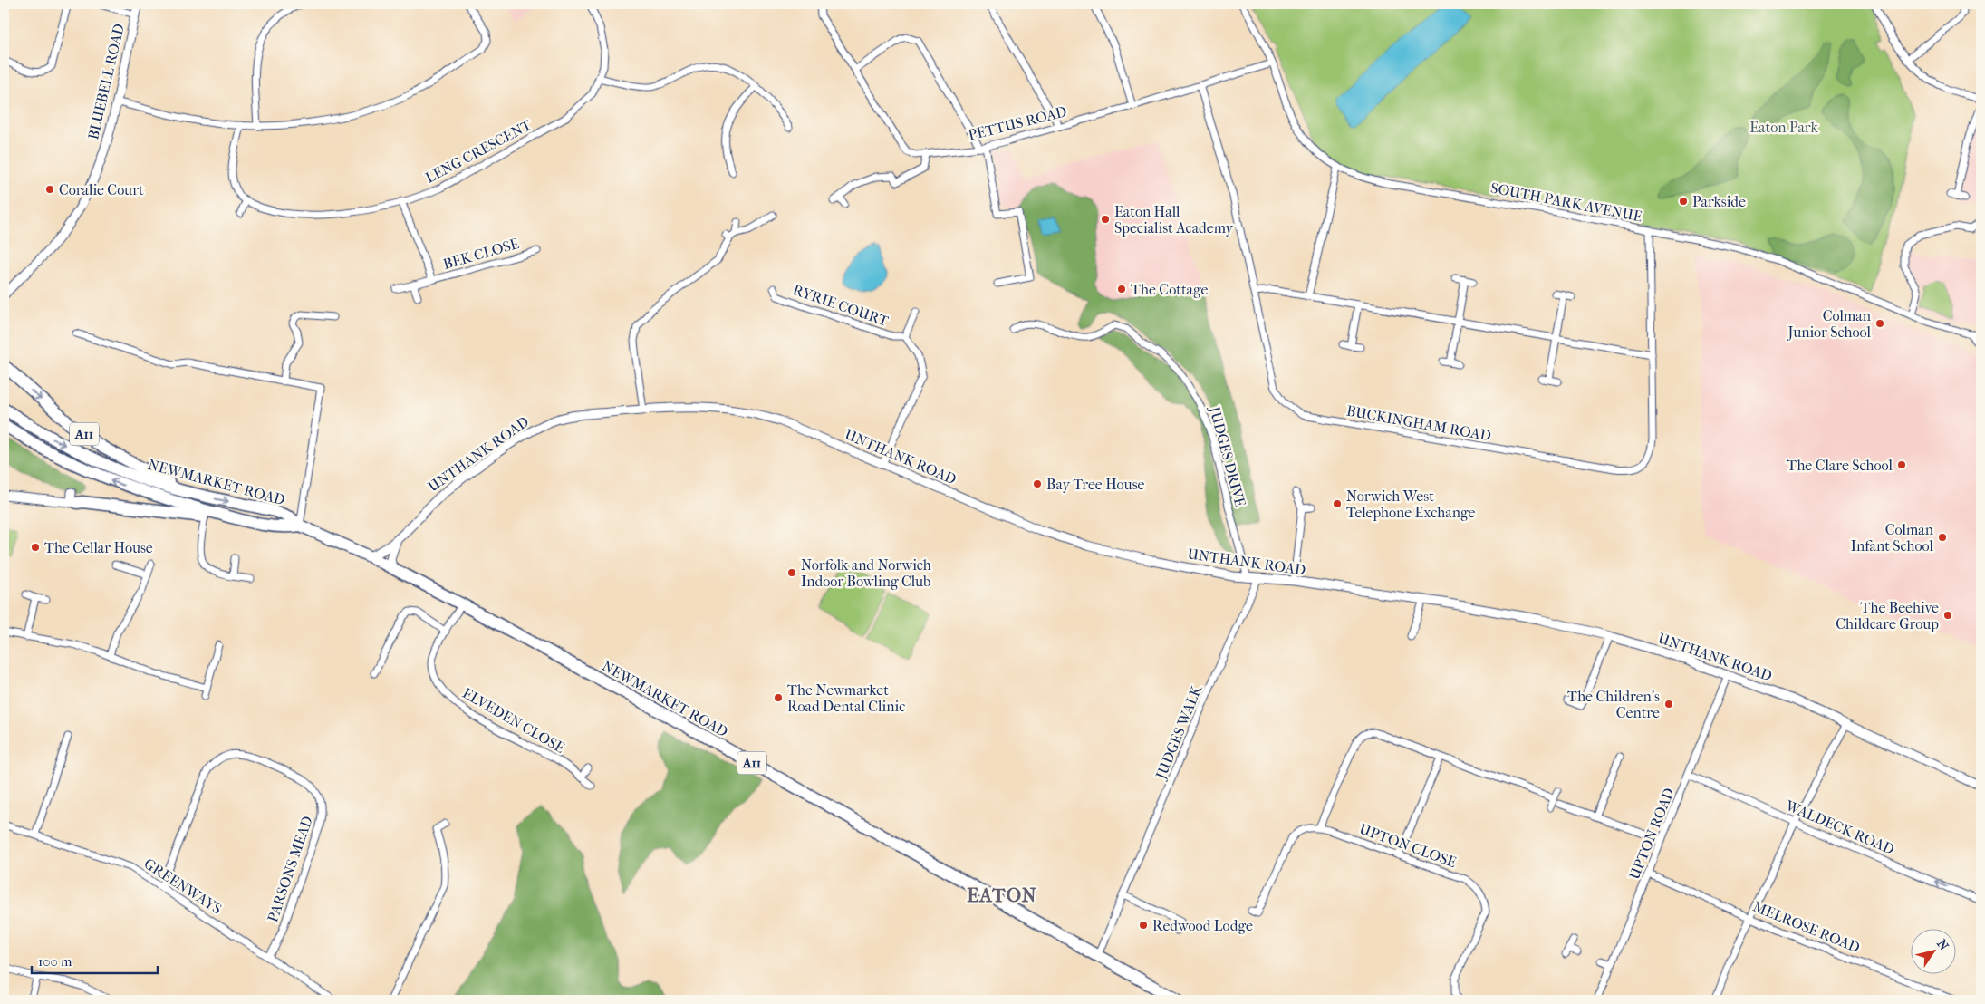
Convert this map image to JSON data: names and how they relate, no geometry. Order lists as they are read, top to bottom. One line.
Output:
{"streets":{"highway":["A11","NEWMARKET ROAD"],"street":["BLUEBELL ROAD","PETTUS ROAD","LENG CRESCENT","SOUTH PARK AVENUE","BEK CLOSE","RYRIE COURT","BUCKINGHAM ROAD","UNTHANK ROAD","JUDGES DRIVE","ELVEDEN CLOSE","JUDGES WALK","WALDECK ROAD","UPTON ROAD","UPTON CLOSE","PARSONS MEAD","GREENWAYS","MELROSE ROAD"]},"crossings":[["PETTUS ROAD","SOUTH PARK AVENUE"],["PETTUS ROAD","BUCKINGHAM ROAD"],["LENG CRESCENT","BEK CLOSE"],["SOUTH PARK AVENUE","BUCKINGHAM ROAD"],["RYRIE COURT","UNTHANK ROAD"],["A11","NEWMARKET ROAD"],["UNTHANK ROAD","JUDGES DRIVE"],["UNTHANK ROAD","NEWMARKET ROAD"],["UNTHANK ROAD","JUDGES WALK"],["UNTHANK ROAD","UPTON ROAD"],["NEWMARKET ROAD","ELVEDEN CLOSE"],["NEWMARKET ROAD","JUDGES WALK"],["WALDECK ROAD","UPTON ROAD"],["UPTON ROAD","MELROSE ROAD"],["PARSONS MEAD","GREENWAYS"]],"one_way":["WALDECK ROAD"],"districts":["EATON"],"parks":["Eaton Park"],"places":["Coralie Court","Parkside","Eaton Hall Specialist Academy","The Cottage","Colman Junior School","The Clare School","Bay Tree House","Norwich West Telephone Exchange","Colman Infant School","The Cellar House","Norfolk and Norwich Indoor Bowling Club","The Beehive Childcare Group","The Newmarket Road Dental Clinic","The Children's Centre","Redwood Lodge"],"scale_bar":"100 m","north":"top right"}
